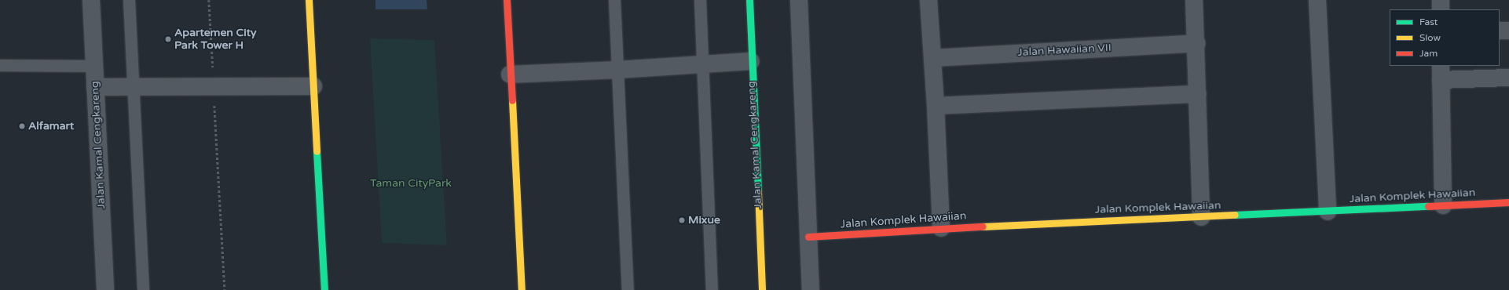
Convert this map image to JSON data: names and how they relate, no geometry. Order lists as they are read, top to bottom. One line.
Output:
{"streets":{"street":["Jalan Hawaiian VII","Jalan Kamal Cengkareng","Jalan Komplek Hawaiian"]},"parks":["Taman CityPark"],"places":["Apartemen City Park Tower H","Alfamart","Mixue"],"legend":["Fast","Slow","Jam"]}
